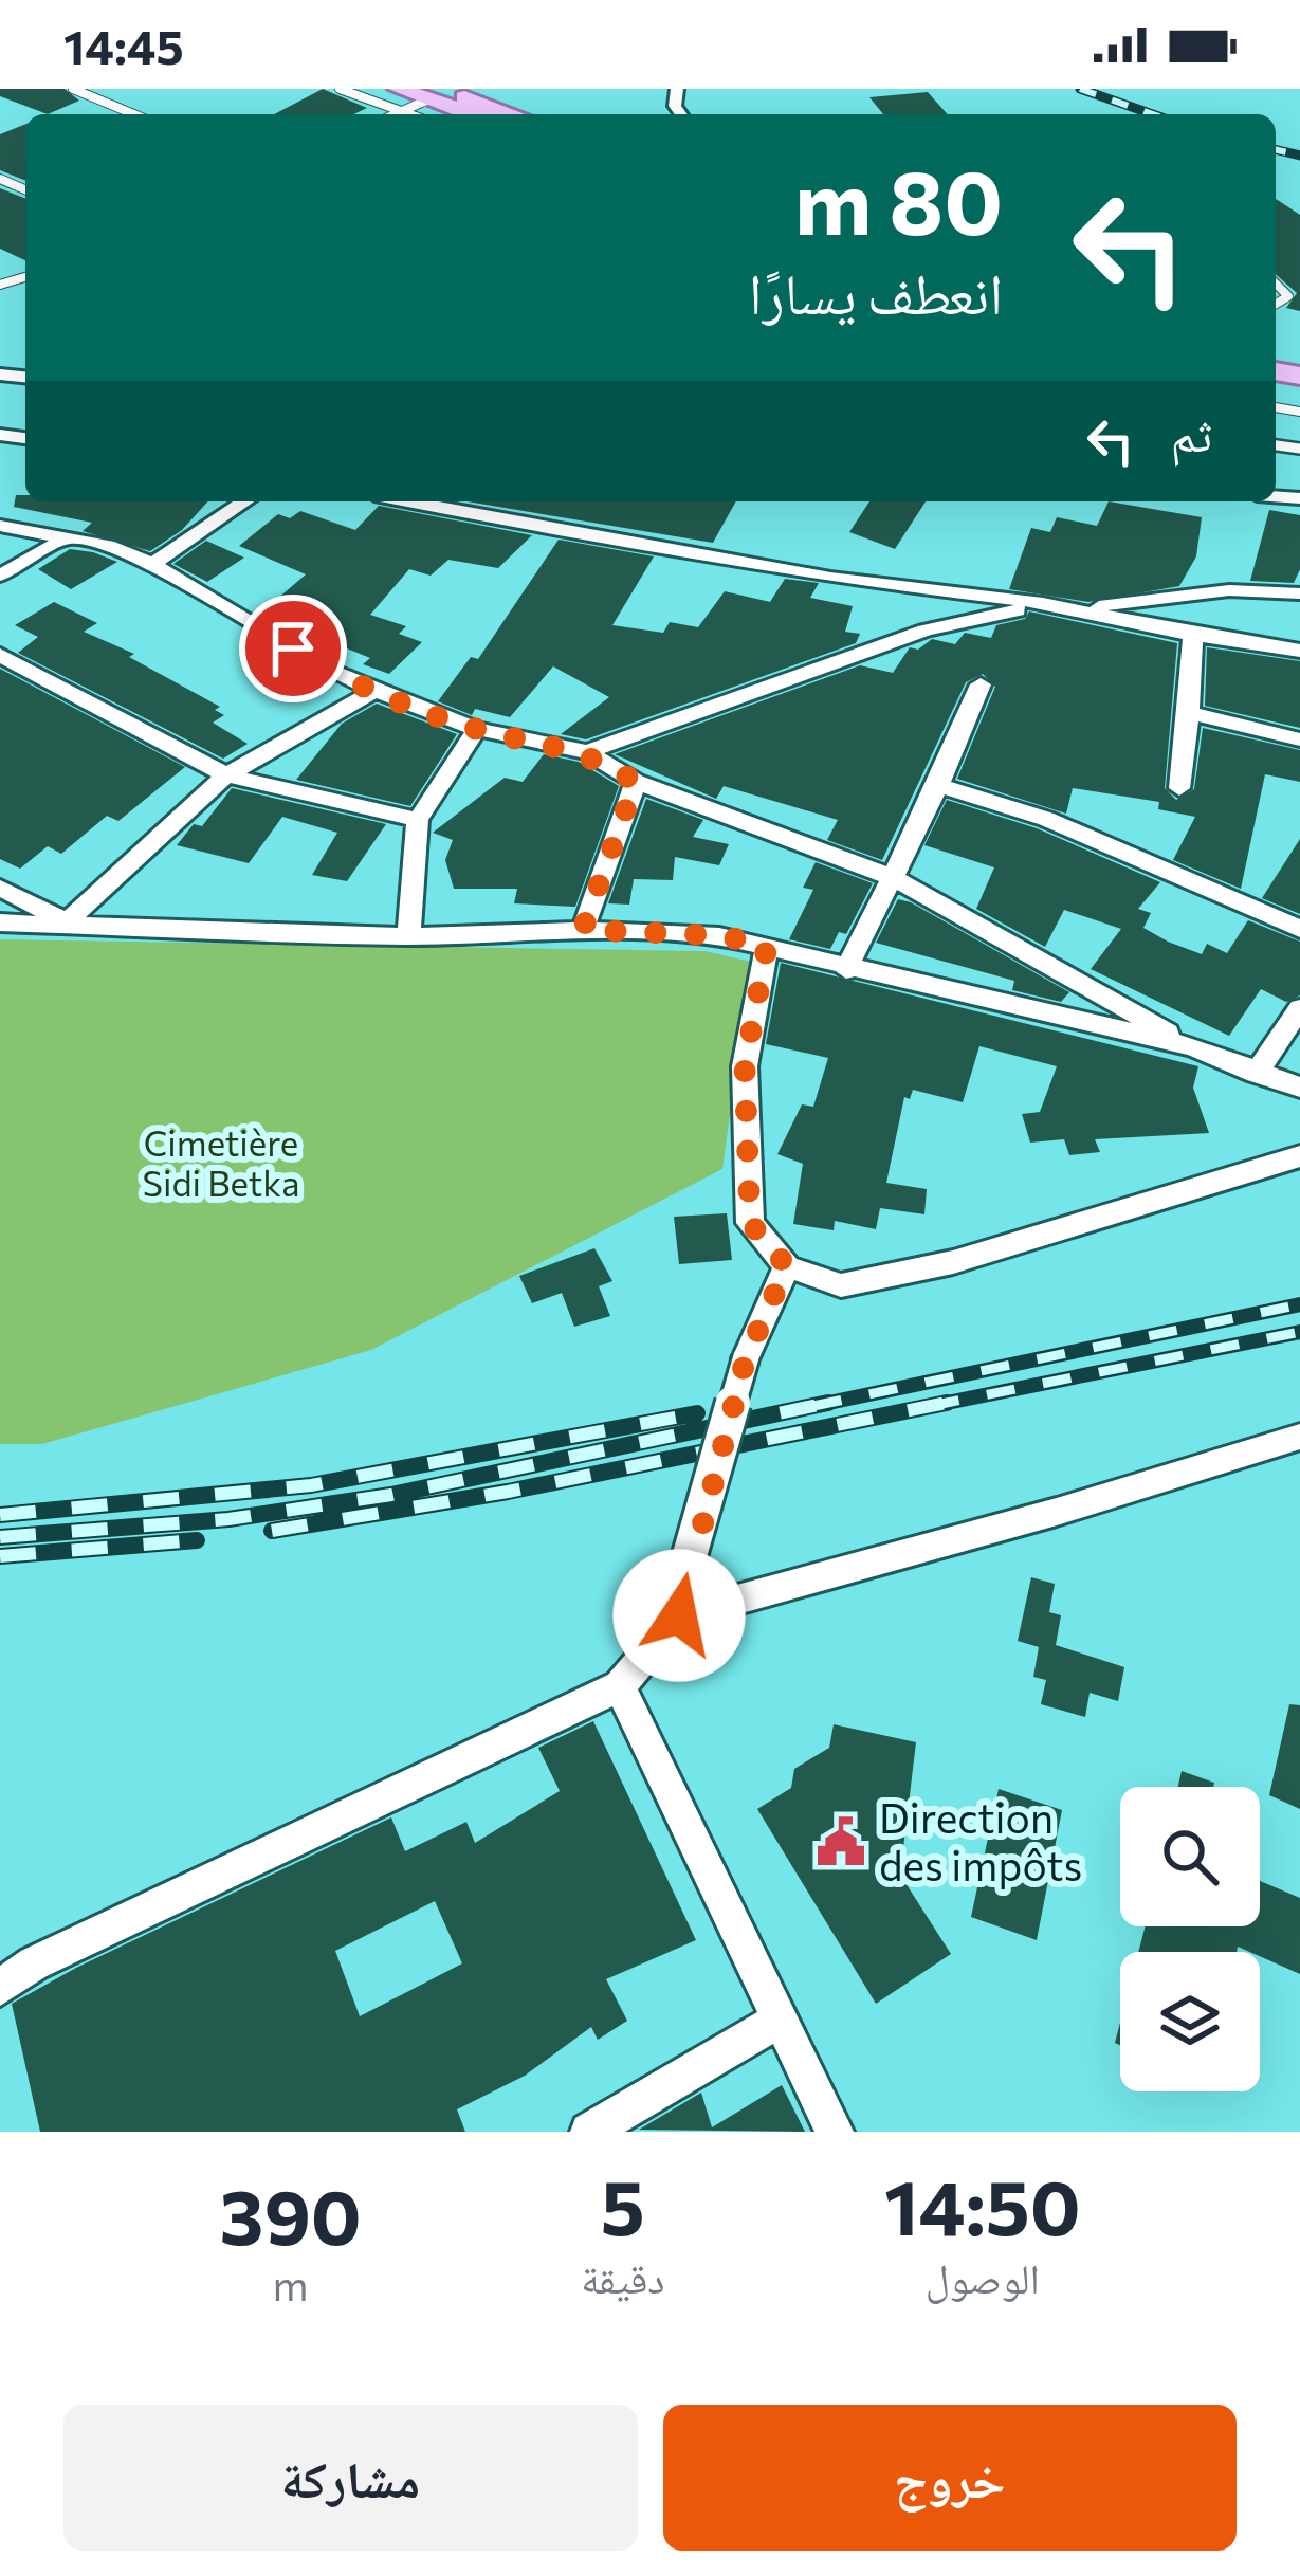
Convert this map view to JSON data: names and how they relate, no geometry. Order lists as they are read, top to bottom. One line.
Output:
{"parks":["Cimetière Sidi Betka"],"places":{"public building":["Direction des impôts"]},"page":{"status":"14:45","turn":["80 m","انعطف يسارًا"],"then":"ثم","eta":["14:50","الوصول","5","دقيقة","390","m"],"buttons":["خروج","مشاركة"]}}
